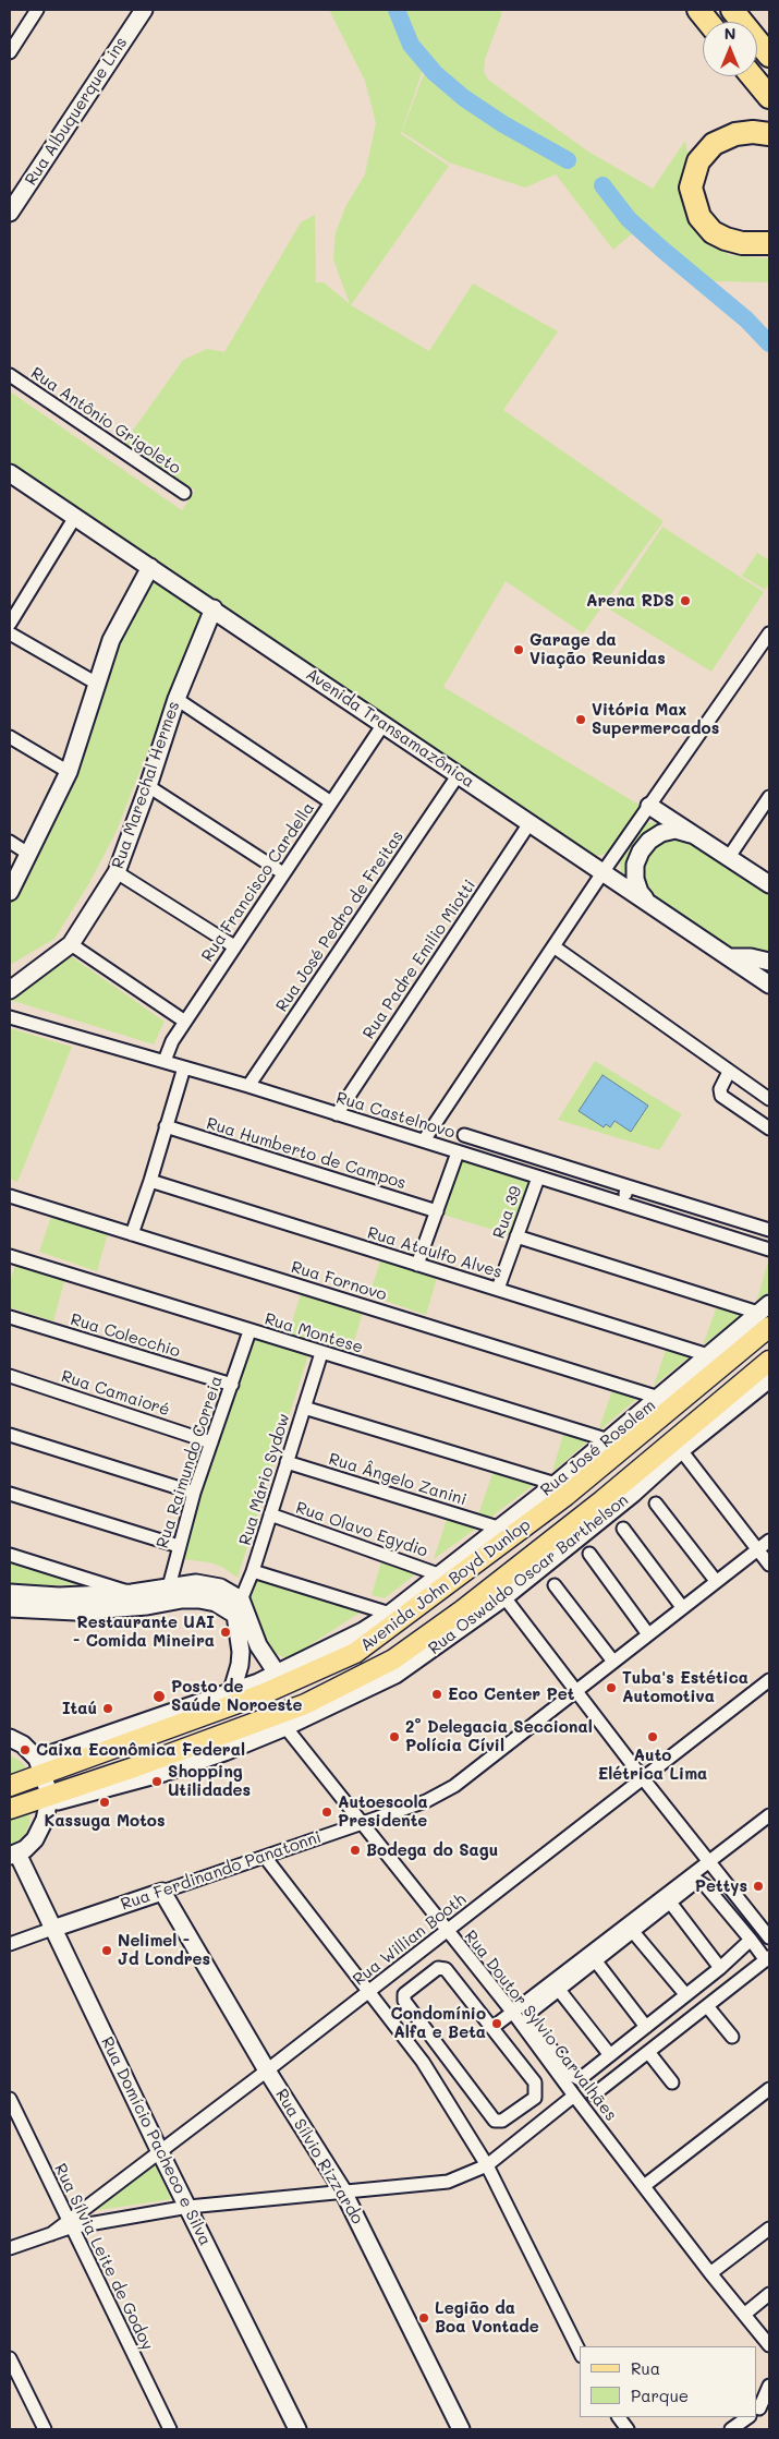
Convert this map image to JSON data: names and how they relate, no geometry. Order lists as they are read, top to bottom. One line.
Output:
{"streets":{"main road":["Avenida John Boyd Dunlop"],"street":["Rua Albuquerque Lins","Rua Antônio Grigoleto","Avenida Transamazônica","Rua Marechal Hermes","Rua Francisco Cardella","Rua José Pedro de Freitas","Rua Padre Emilio Miotti","Rua Castelnovo","Rua Humberto de Campos","Rua 39","Rua Ataulfo Alves","Rua Fornovo","Rua Montese","Rua Colecchio","Rua Camaioré","Rua José Rosolem","Rua Raimundo Correia","Rua Mário Sydow","Rua Ângelo Zanini","Rua Olavo Egydio","Rua Oswaldo Oscar Barthelson","Rua Ferdinando Panatonni","Rua Willian Booth","Rua Doutor Sylvio Carvalhães","Rua Domício Pacheco e Silva","Rua Sílvio Rizzardo","Rua Sílvia Leite de Godoy"]},"crossings":[["Avenida Transamazônica","Rua Marechal Hermes"],["Avenida Transamazônica","Rua Francisco Cardella"],["Avenida Transamazônica","Rua José Pedro de Freitas"],["Avenida Transamazônica","Rua Padre Emilio Miotti"],["Rua Francisco Cardella","Rua Castelnovo"],["Rua José Pedro de Freitas","Rua Castelnovo"],["Rua Padre Emilio Miotti","Rua Castelnovo"],["Rua Castelnovo","Rua 39"],["Rua 39","Rua Ataulfo Alves"],["Rua Ataulfo Alves","Rua José Rosolem"],["Rua Fornovo","Rua José Rosolem"],["Rua Montese","Rua José Rosolem"],["Rua Montese","Rua Raimundo Correia"],["Rua Montese","Rua Mário Sydow"],["Rua Colecchio","Rua Raimundo Correia"],["Rua Camaioré","Rua Raimundo Correia"],["Rua José Rosolem","Rua Ângelo Zanini"],["Rua José Rosolem","Rua Olavo Egydio"],["Rua José Rosolem","Avenida John Boyd Dunlop"],["Rua Mário Sydow","Rua Ângelo Zanini"],["Rua Mário Sydow","Rua Olavo Egydio"],["Rua Oswaldo Oscar Barthelson","Avenida John Boyd Dunlop"],["Rua Oswaldo Oscar Barthelson","Rua Doutor Sylvio Carvalhães"],["Rua Ferdinando Panatonni","Rua Doutor Sylvio Carvalhães"],["Rua Ferdinando Panatonni","Rua Domício Pacheco e Silva"],["Rua Ferdinando Panatonni","Rua Sílvio Rizzardo"],["Rua Willian Booth","Rua Doutor Sylvio Carvalhães"],["Rua Willian Booth","Rua Domício Pacheco e Silva"],["Rua Willian Booth","Rua Sílvio Rizzardo"],["Rua Willian Booth","Rua Sílvia Leite de Godoy"]],"places":["Arena RDS","Garage da Viação Reunidas","Vitória Max Supermercados","Restaurante UAI - Comida Mineira","Tuba's Estética Automotiva","Eco Center Pet","Posto de Saúde Noroeste","Itaú","2° Delegacia Seccional Polícia Cívil","Auto Elétrica Lima","Caixa Econômica Federal","Shopping Utilidades","Kassuga Motos","Autoescola Presidente","Bodega do Sagu","Pettys","Nelimel - Jd Londres","Condomínio Alfa e Beta","Legião da Boa Vontade"],"legend":["Rua","Parque"],"north":"top"}
